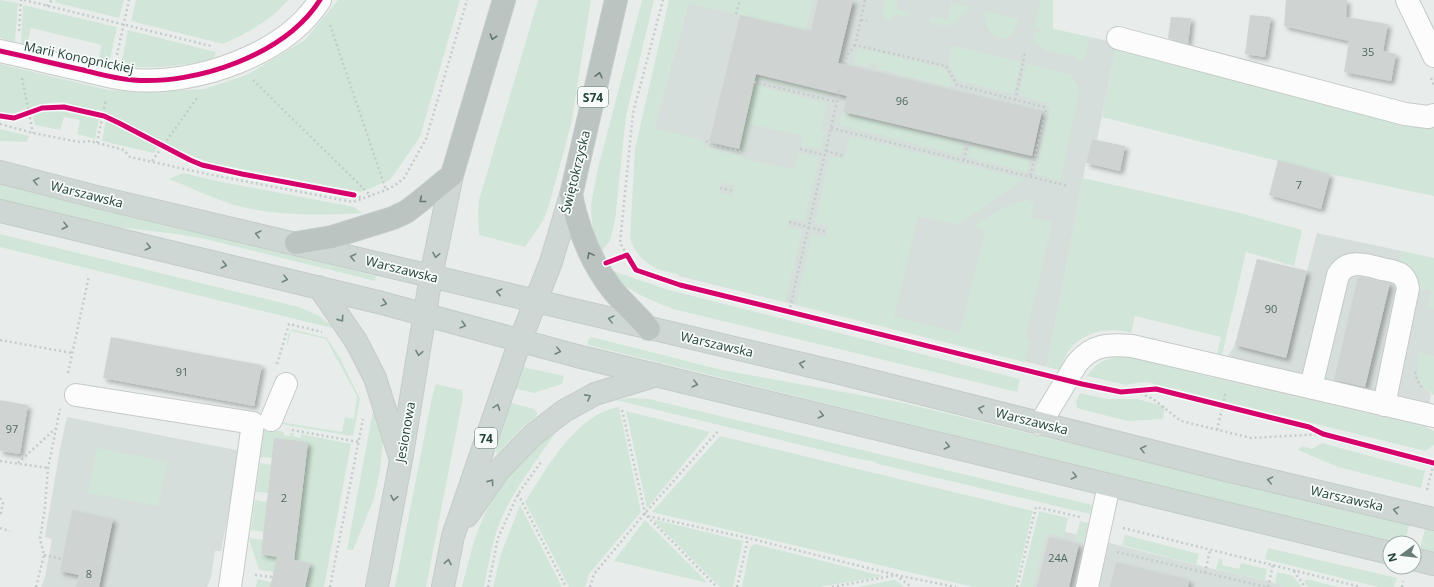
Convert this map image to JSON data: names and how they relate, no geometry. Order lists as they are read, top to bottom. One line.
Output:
{"streets":{"highway":["S74","Świętokrzyska"],"main road":["Warszawska","Jesionowa","74"],"street":["Marii Konopnickiej"]},"crossings":[["Świętokrzyska","Warszawska"],["Świętokrzyska","74"],["Warszawska","Jesionowa"]],"house_numbers":["35","96","7","90","91","97","2","24A","8"],"north":"left"}
